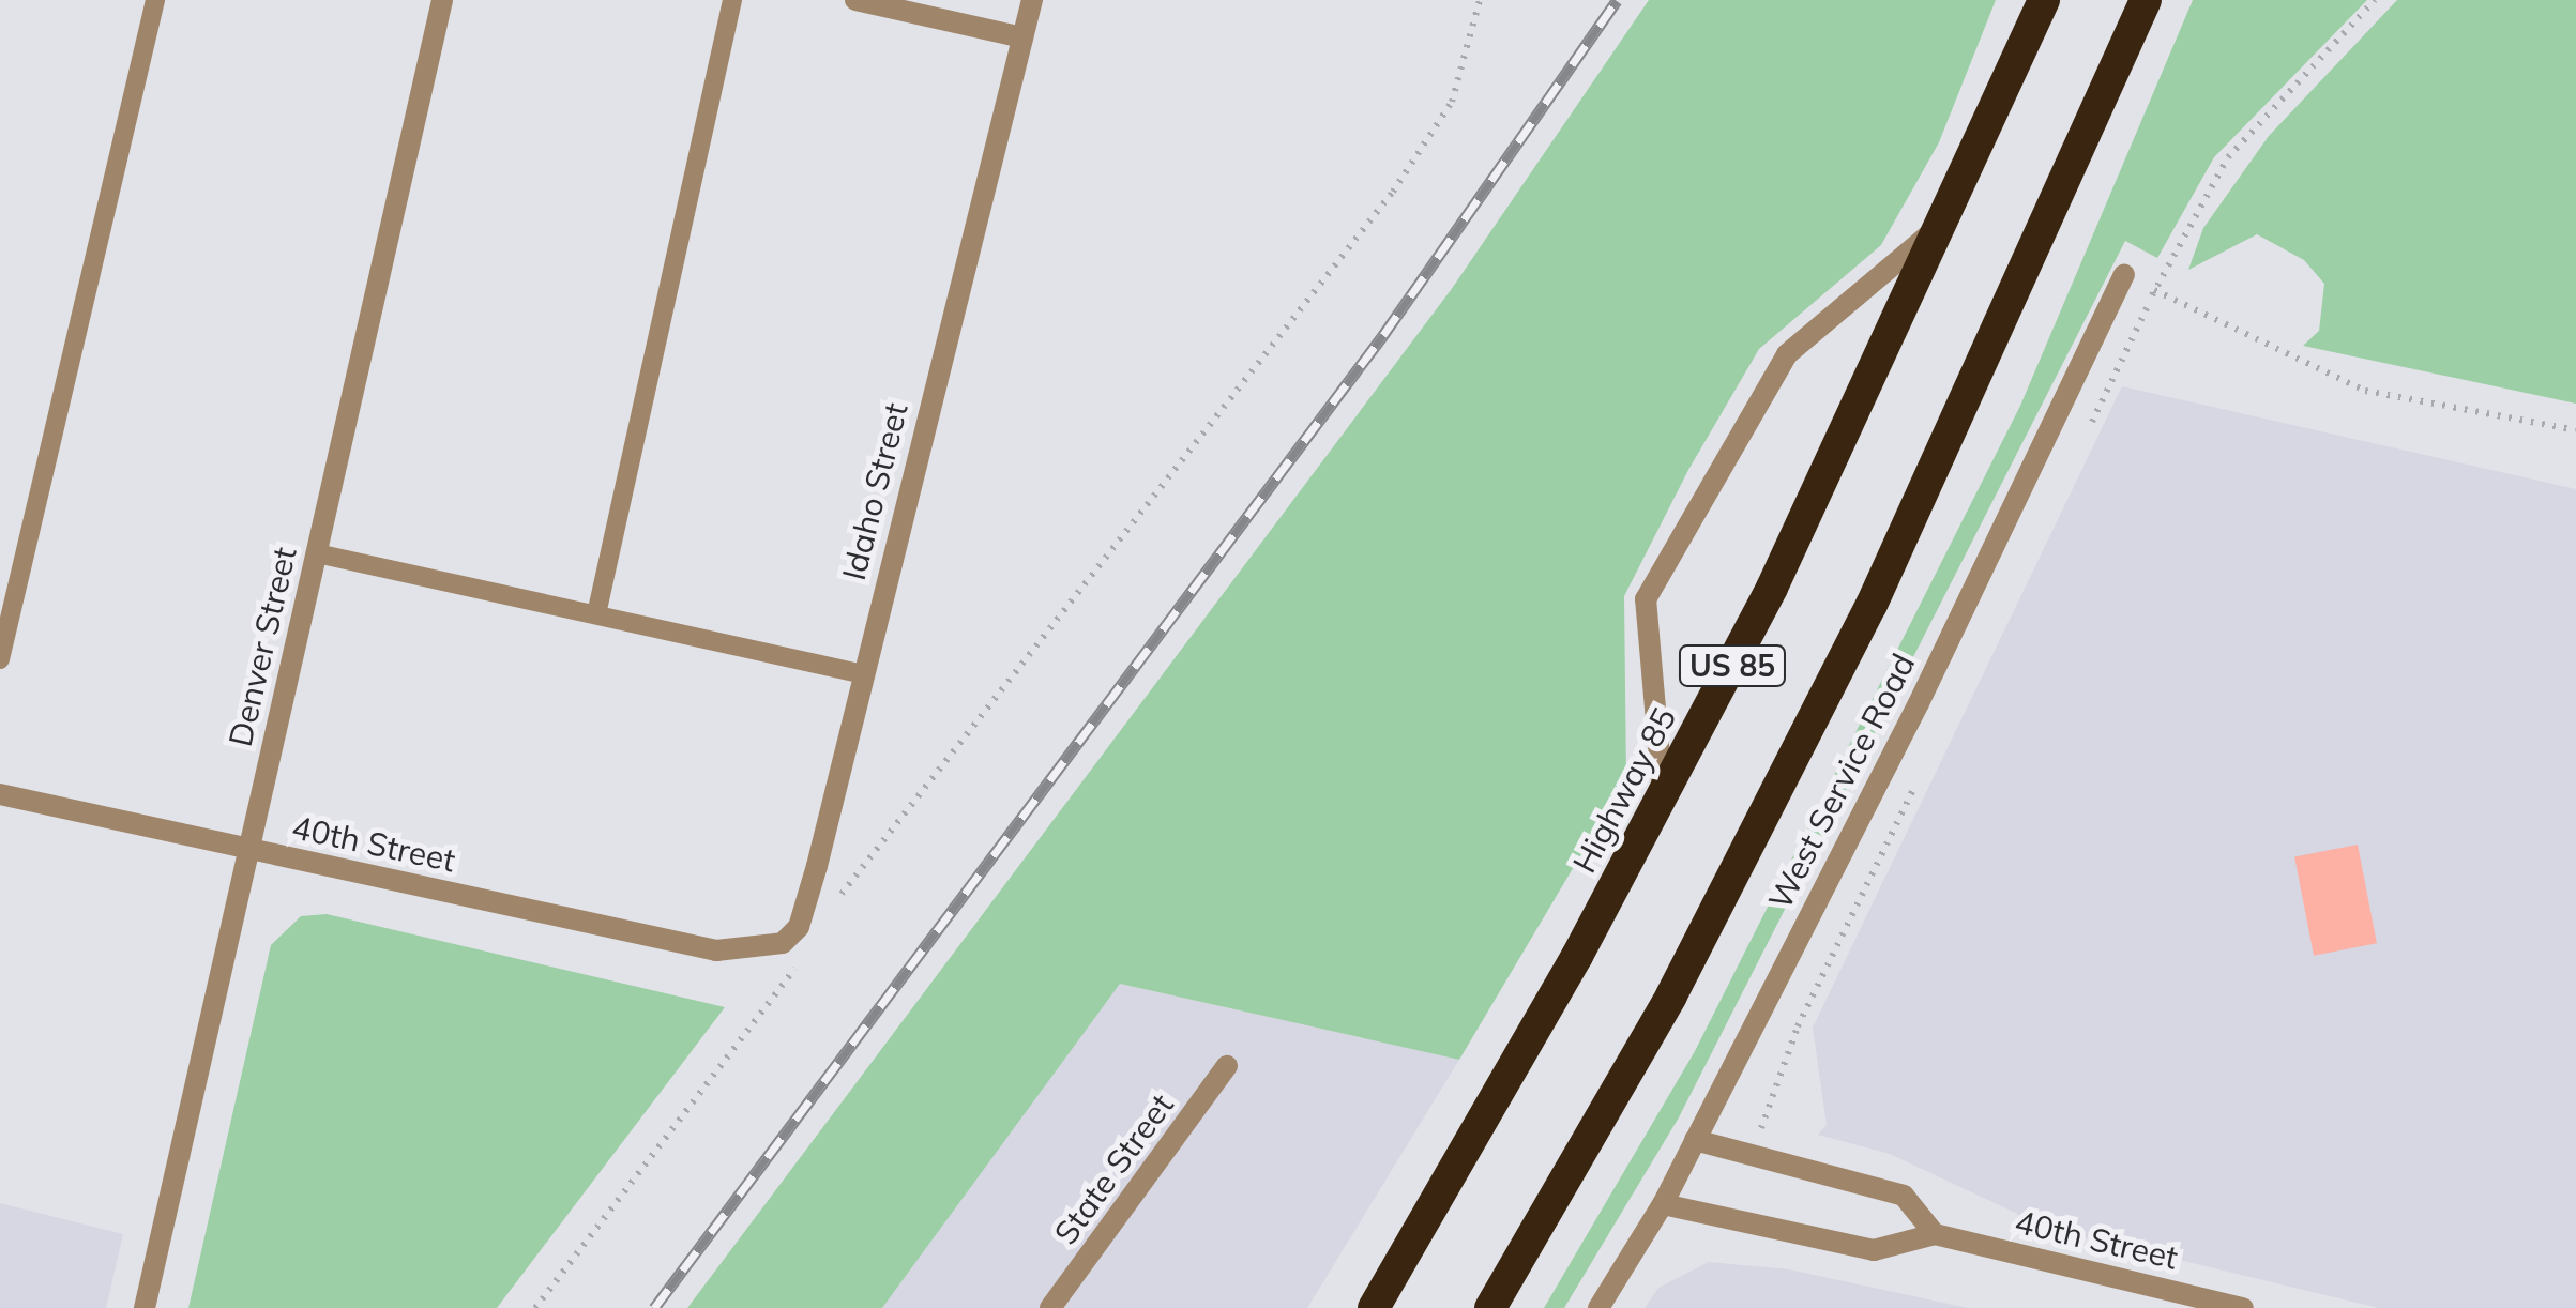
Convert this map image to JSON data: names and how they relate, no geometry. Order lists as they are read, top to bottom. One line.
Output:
{"streets":{"highway":["US 85","Highway 85"],"street":["Idaho Street","Denver Street","West Service Road","40th Street","State Street"]},"crossings":[["Idaho Street","40th Street"],["Denver Street","40th Street"],["West Service Road","40th Street"]]}
